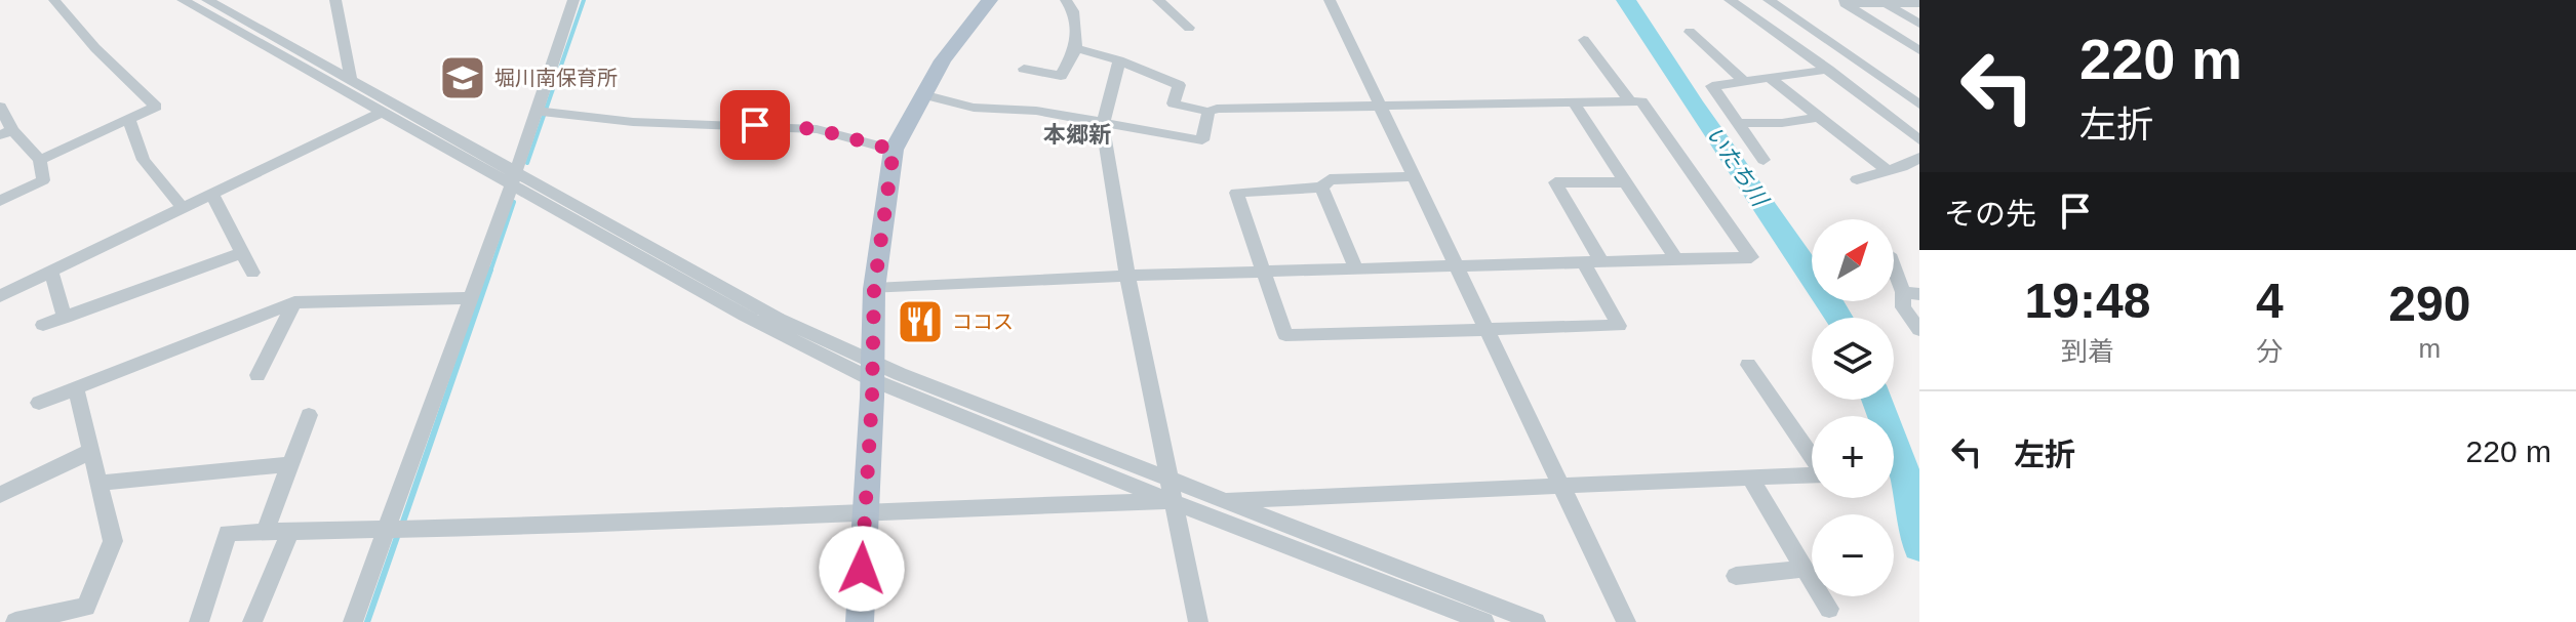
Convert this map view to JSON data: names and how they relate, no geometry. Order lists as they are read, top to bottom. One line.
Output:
{"districts":["本郷新"],"water":["いたち川"],"places":{"school or university":["堀川南保育所"],"restaurant":["ココス"]},"north":"top right","page":{"turn":["220 m","左折"],"then":"その先","map_buttons":["+","−"],"eta":["19:48","到着","4","分","290","m"],"list":[{"name":"左折","value":"220 m"}]}}
